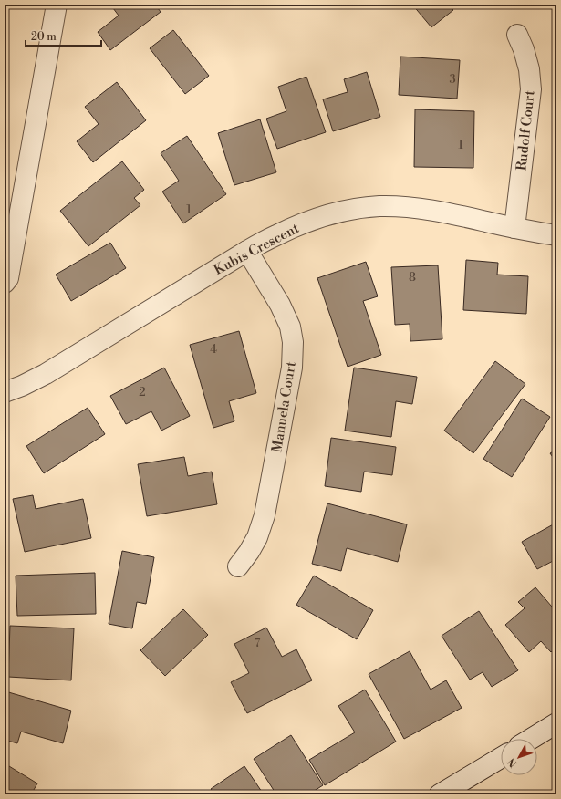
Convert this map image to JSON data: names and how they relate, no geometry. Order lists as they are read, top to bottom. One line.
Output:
{"streets":{"street":["Rudolf Court","Kubis Crescent","Manuela Court"]},"crossings":[["Rudolf Court","Kubis Crescent"],["Kubis Crescent","Manuela Court"]],"house_numbers":["3","1","1","8","4","2","7"],"scale_bar":"20 m","north":"bottom left"}
